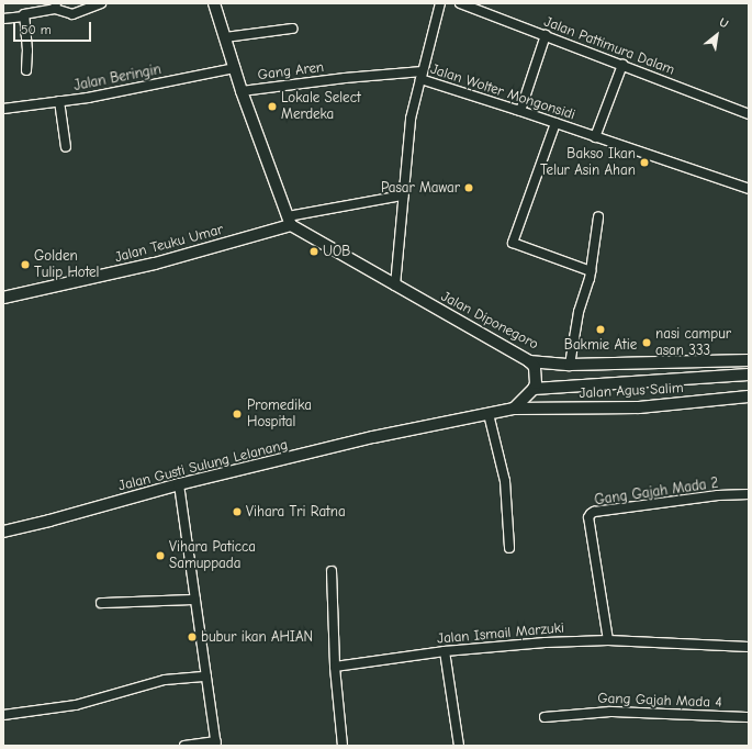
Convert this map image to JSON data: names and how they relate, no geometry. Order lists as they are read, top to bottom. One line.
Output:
{"streets":{"street":["Jalan Pattimura Dalam","Gang Aren","Jalan Beringin","Jalan Wolter Mongonsidi","Jalan Teuku Umar","Jalan Diponegoro","Jalan Agus Salim","Jalan Gusti Sulung Lelanang","Gang Gajah Mada 2","Jalan Ismail Marzuki","Gang Gajah Mada 4"]},"crossings":[["Gang Aren","Jalan Wolter Mongonsidi"],["Jalan Wolter Mongonsidi","Jalan Diponegoro"],["Jalan Teuku Umar","Jalan Diponegoro"],["Jalan Agus Salim","Jalan Gusti Sulung Lelanang"],["Gang Gajah Mada 2","Jalan Ismail Marzuki"]],"places":["Lokale Select Merdeka","Bakso Ikan Telur Asin Ahan","Pasar Mawar","UOB","Golden Tulip Hotel","Bakmie Atie","nasi campur asan 333","Promedika Hospital","Vihara Tri Ratna","Vihara Paticca Samuppada","bubur ikan AHIAN"],"scale_bar":"50 m","north":"top right"}
